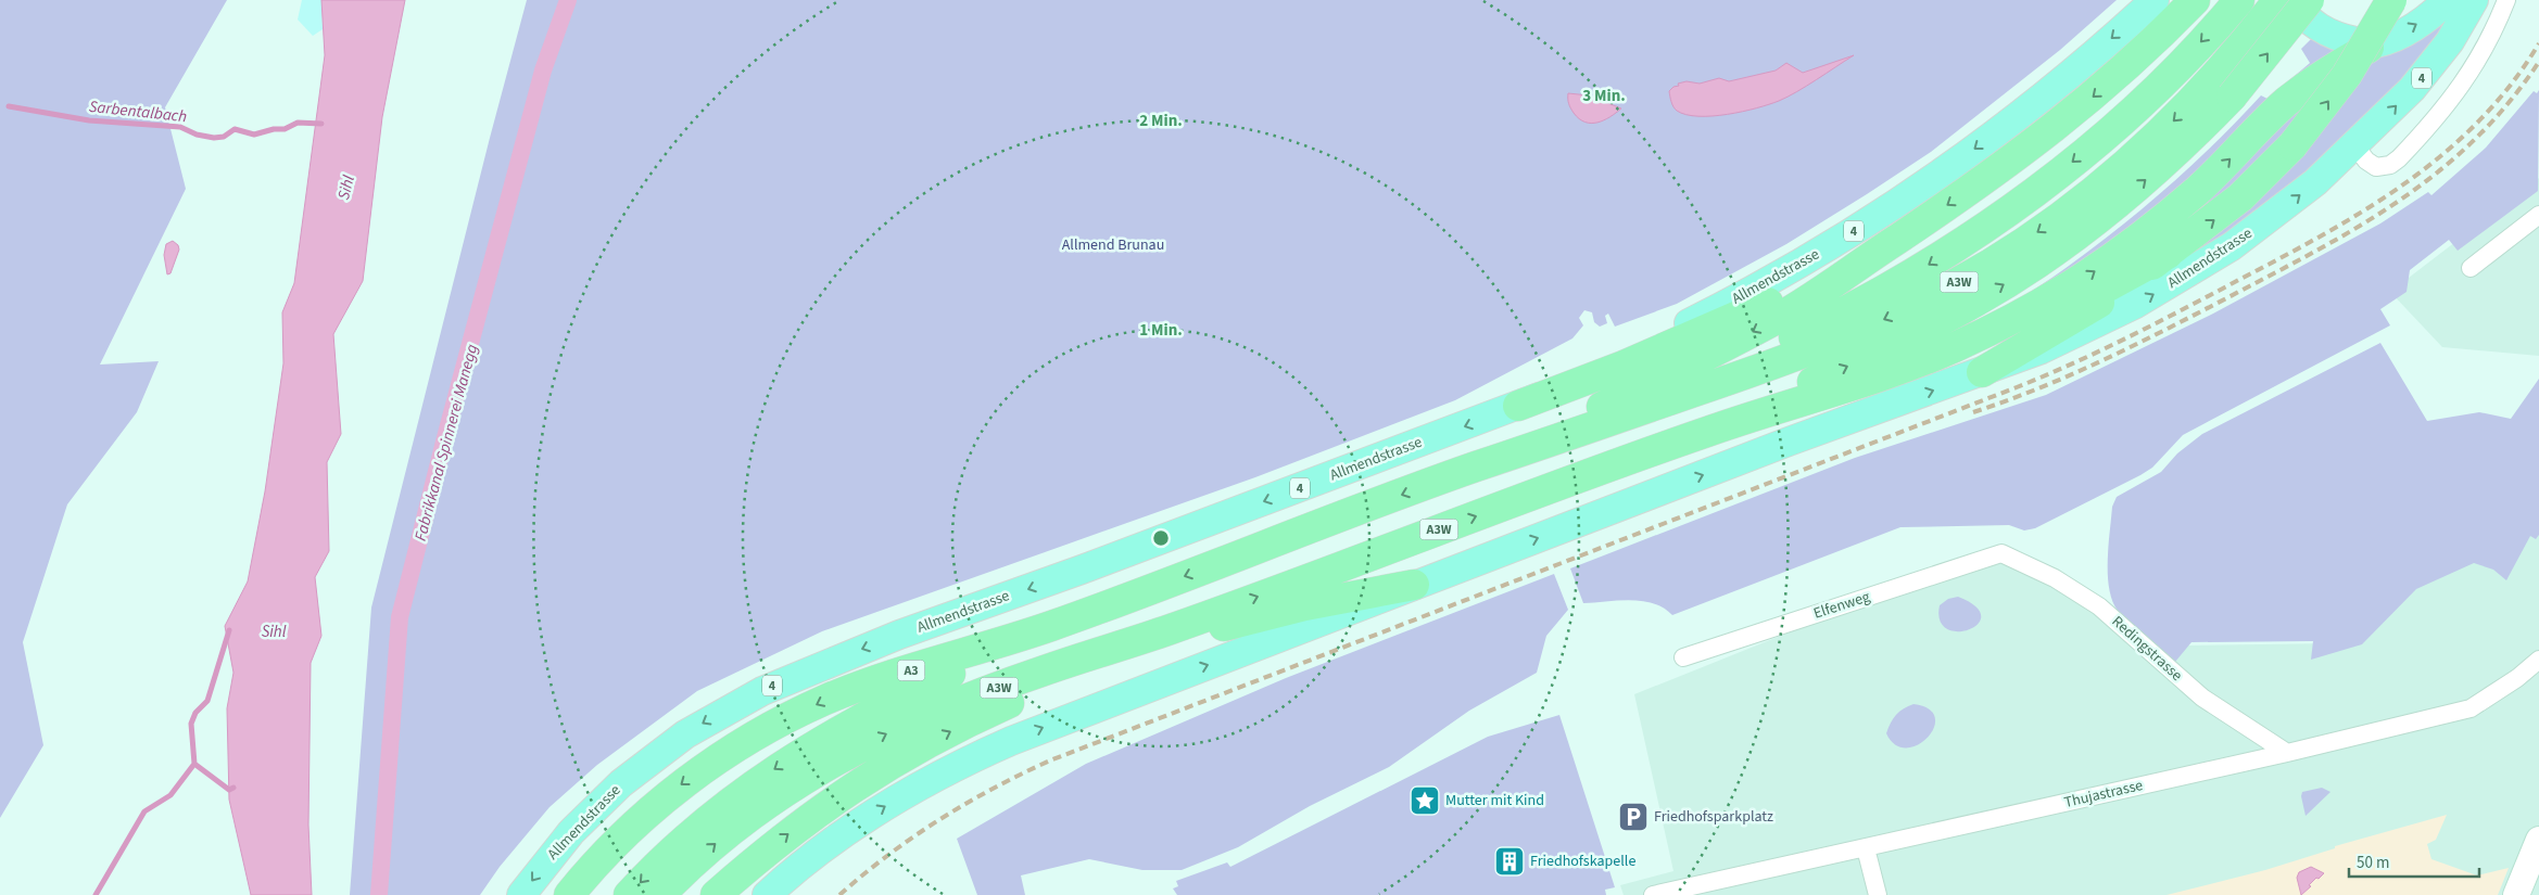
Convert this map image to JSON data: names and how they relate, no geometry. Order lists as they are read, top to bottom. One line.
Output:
{"streets":{"highway":["A3W","A3"],"main road":["4","Allmendstrasse"],"street":["Elfenweg","Redingstrasse","Thujastrasse"]},"crossings":[["A3W","A3"],["Elfenweg","Redingstrasse"],["Redingstrasse","Thujastrasse"]],"water":["Sarbentalbach","Sihl","Fabrikkanal Spinnerei Manegg"],"parks":["Allmend Brunau"],"places":{"place":["Mutter mit Kind"],"parking":["Friedhofsparkplatz"],"building":["Friedhofskapelle"]},"scale_bar":"50 m","rings":["3 Min.","2 Min.","1 Min."]}
